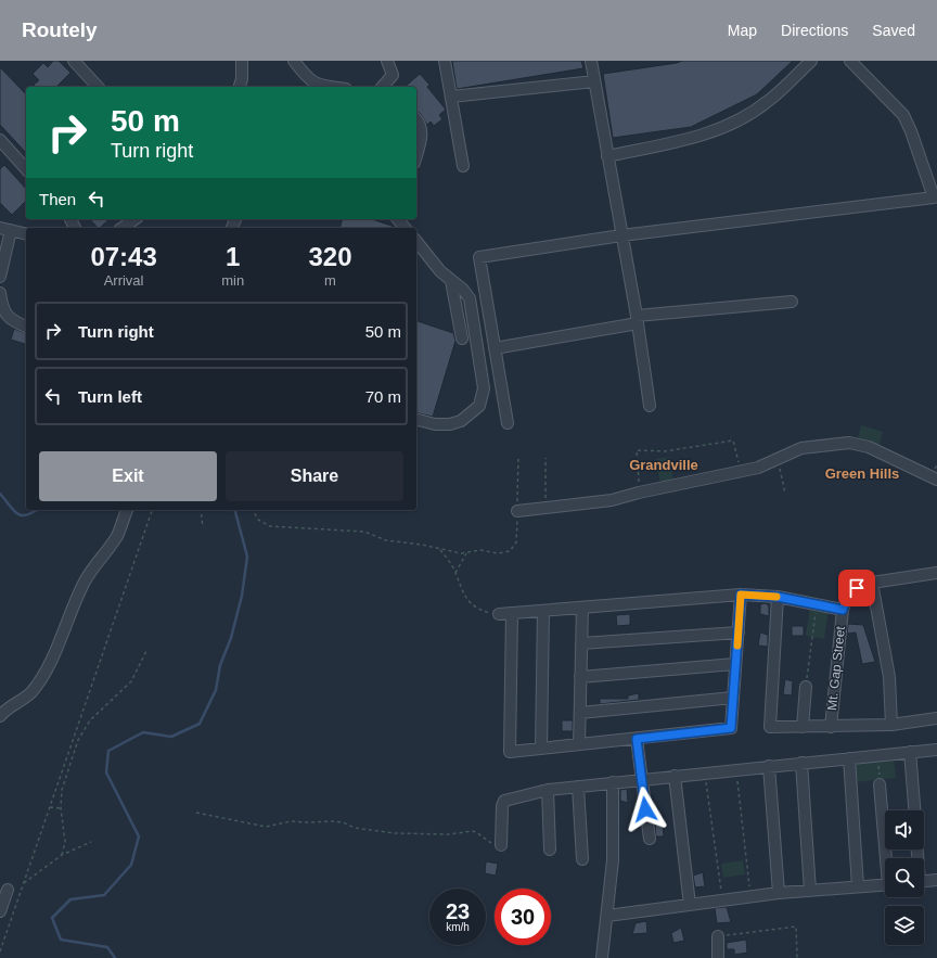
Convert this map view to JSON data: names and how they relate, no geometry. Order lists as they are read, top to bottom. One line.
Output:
{"streets":{"street":["Mt. Gap Street"]},"districts":["Grandville","Green Hills"],"page":{"header":"Routely","nav":["Map","Directions","Saved"],"turn":["50 m","Turn right"],"then":"Then","eta":["07:43","Arrival","1","min","320","m"],"list":[{"name":"Turn right","value":"50 m"},{"name":"Turn left","value":"70 m"}],"buttons":["Exit","Share"],"speed":"23 km/h","limit":"30"}}
